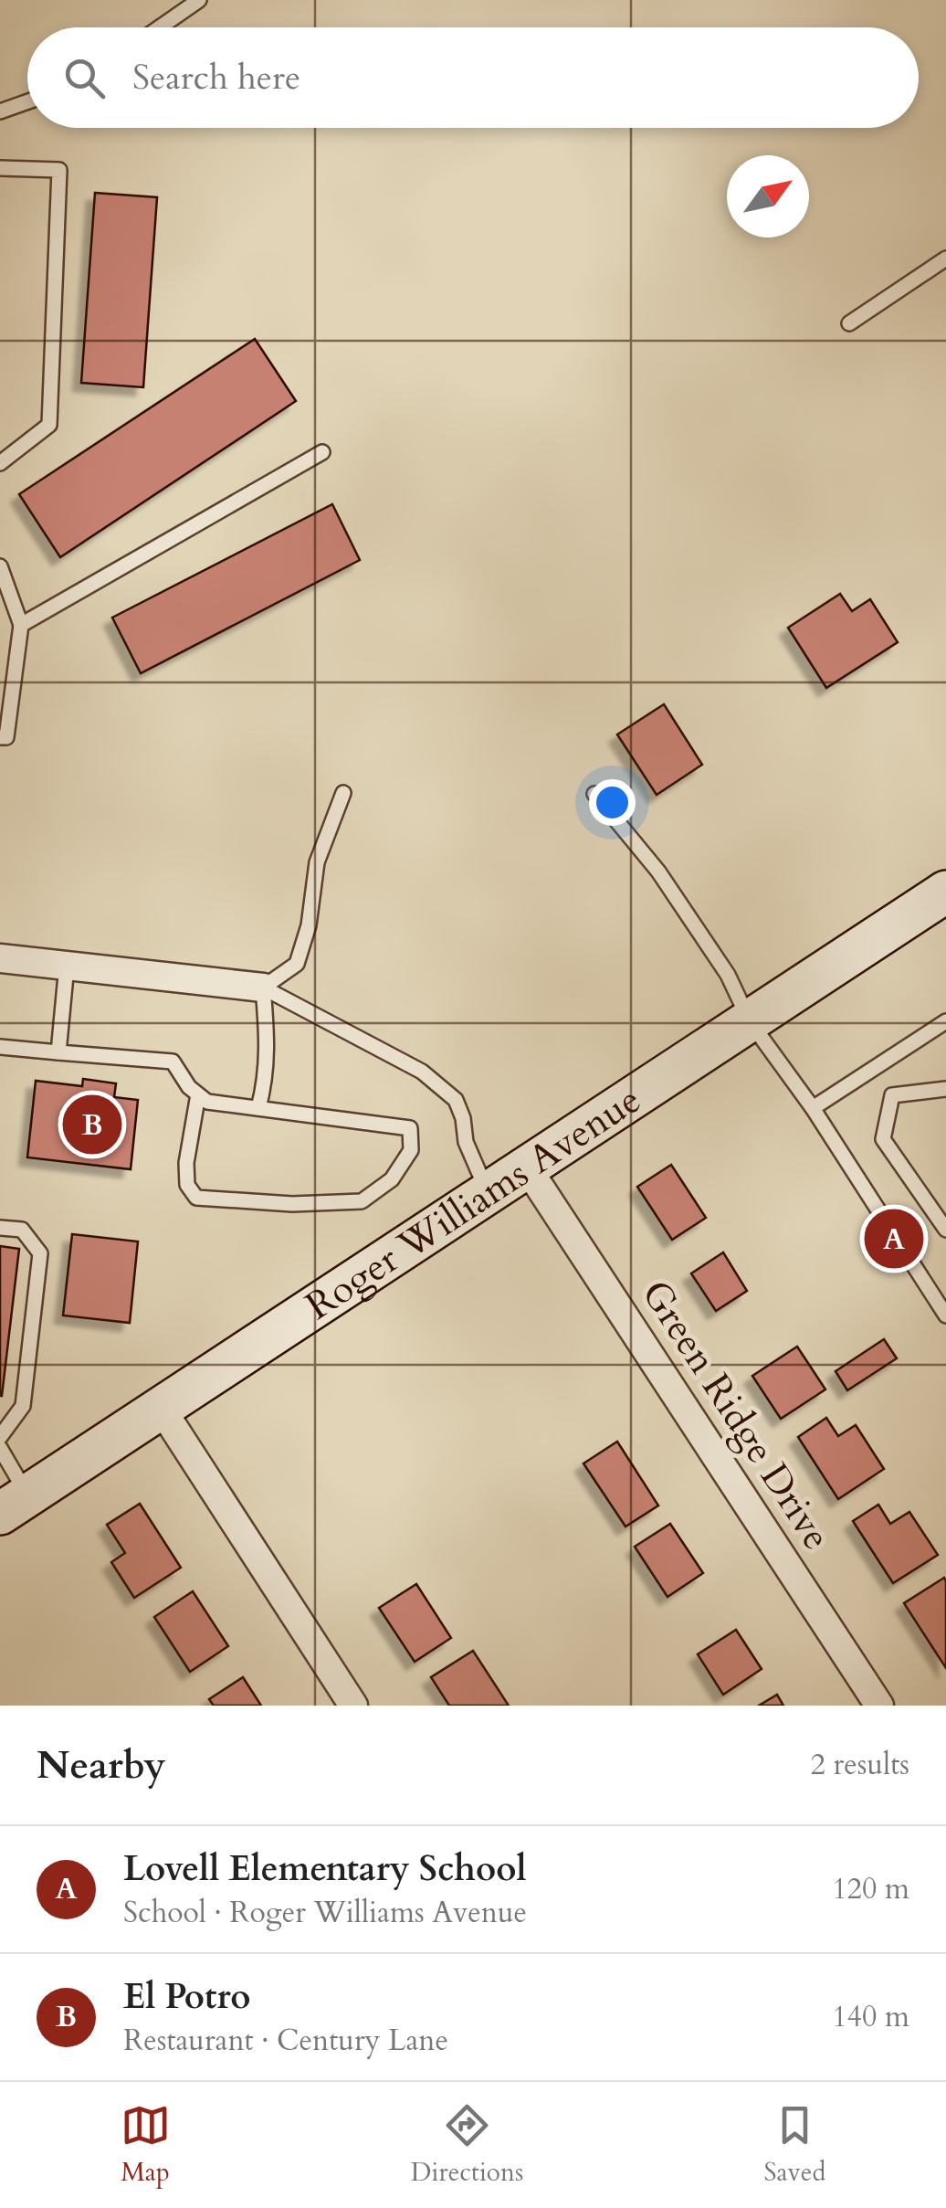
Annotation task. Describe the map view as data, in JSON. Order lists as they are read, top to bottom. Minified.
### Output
{"streets":{"street":["Roger Williams Avenue","Green Ridge Drive"]},"crossings":[["Roger Williams Avenue","Green Ridge Drive"]],"north":"top right","page":{"search":"Search here","pins":["B","A"],"heading":["Nearby","2 results"],"list":[{"mark":"A","name":"Lovell Elementary School","note":"School · Roger Williams Avenue","value":"120 m"},{"mark":"B","name":"El Potro","note":"Restaurant · Century Lane","value":"140 m"}],"nav":["Map","Directions","Saved"]}}
